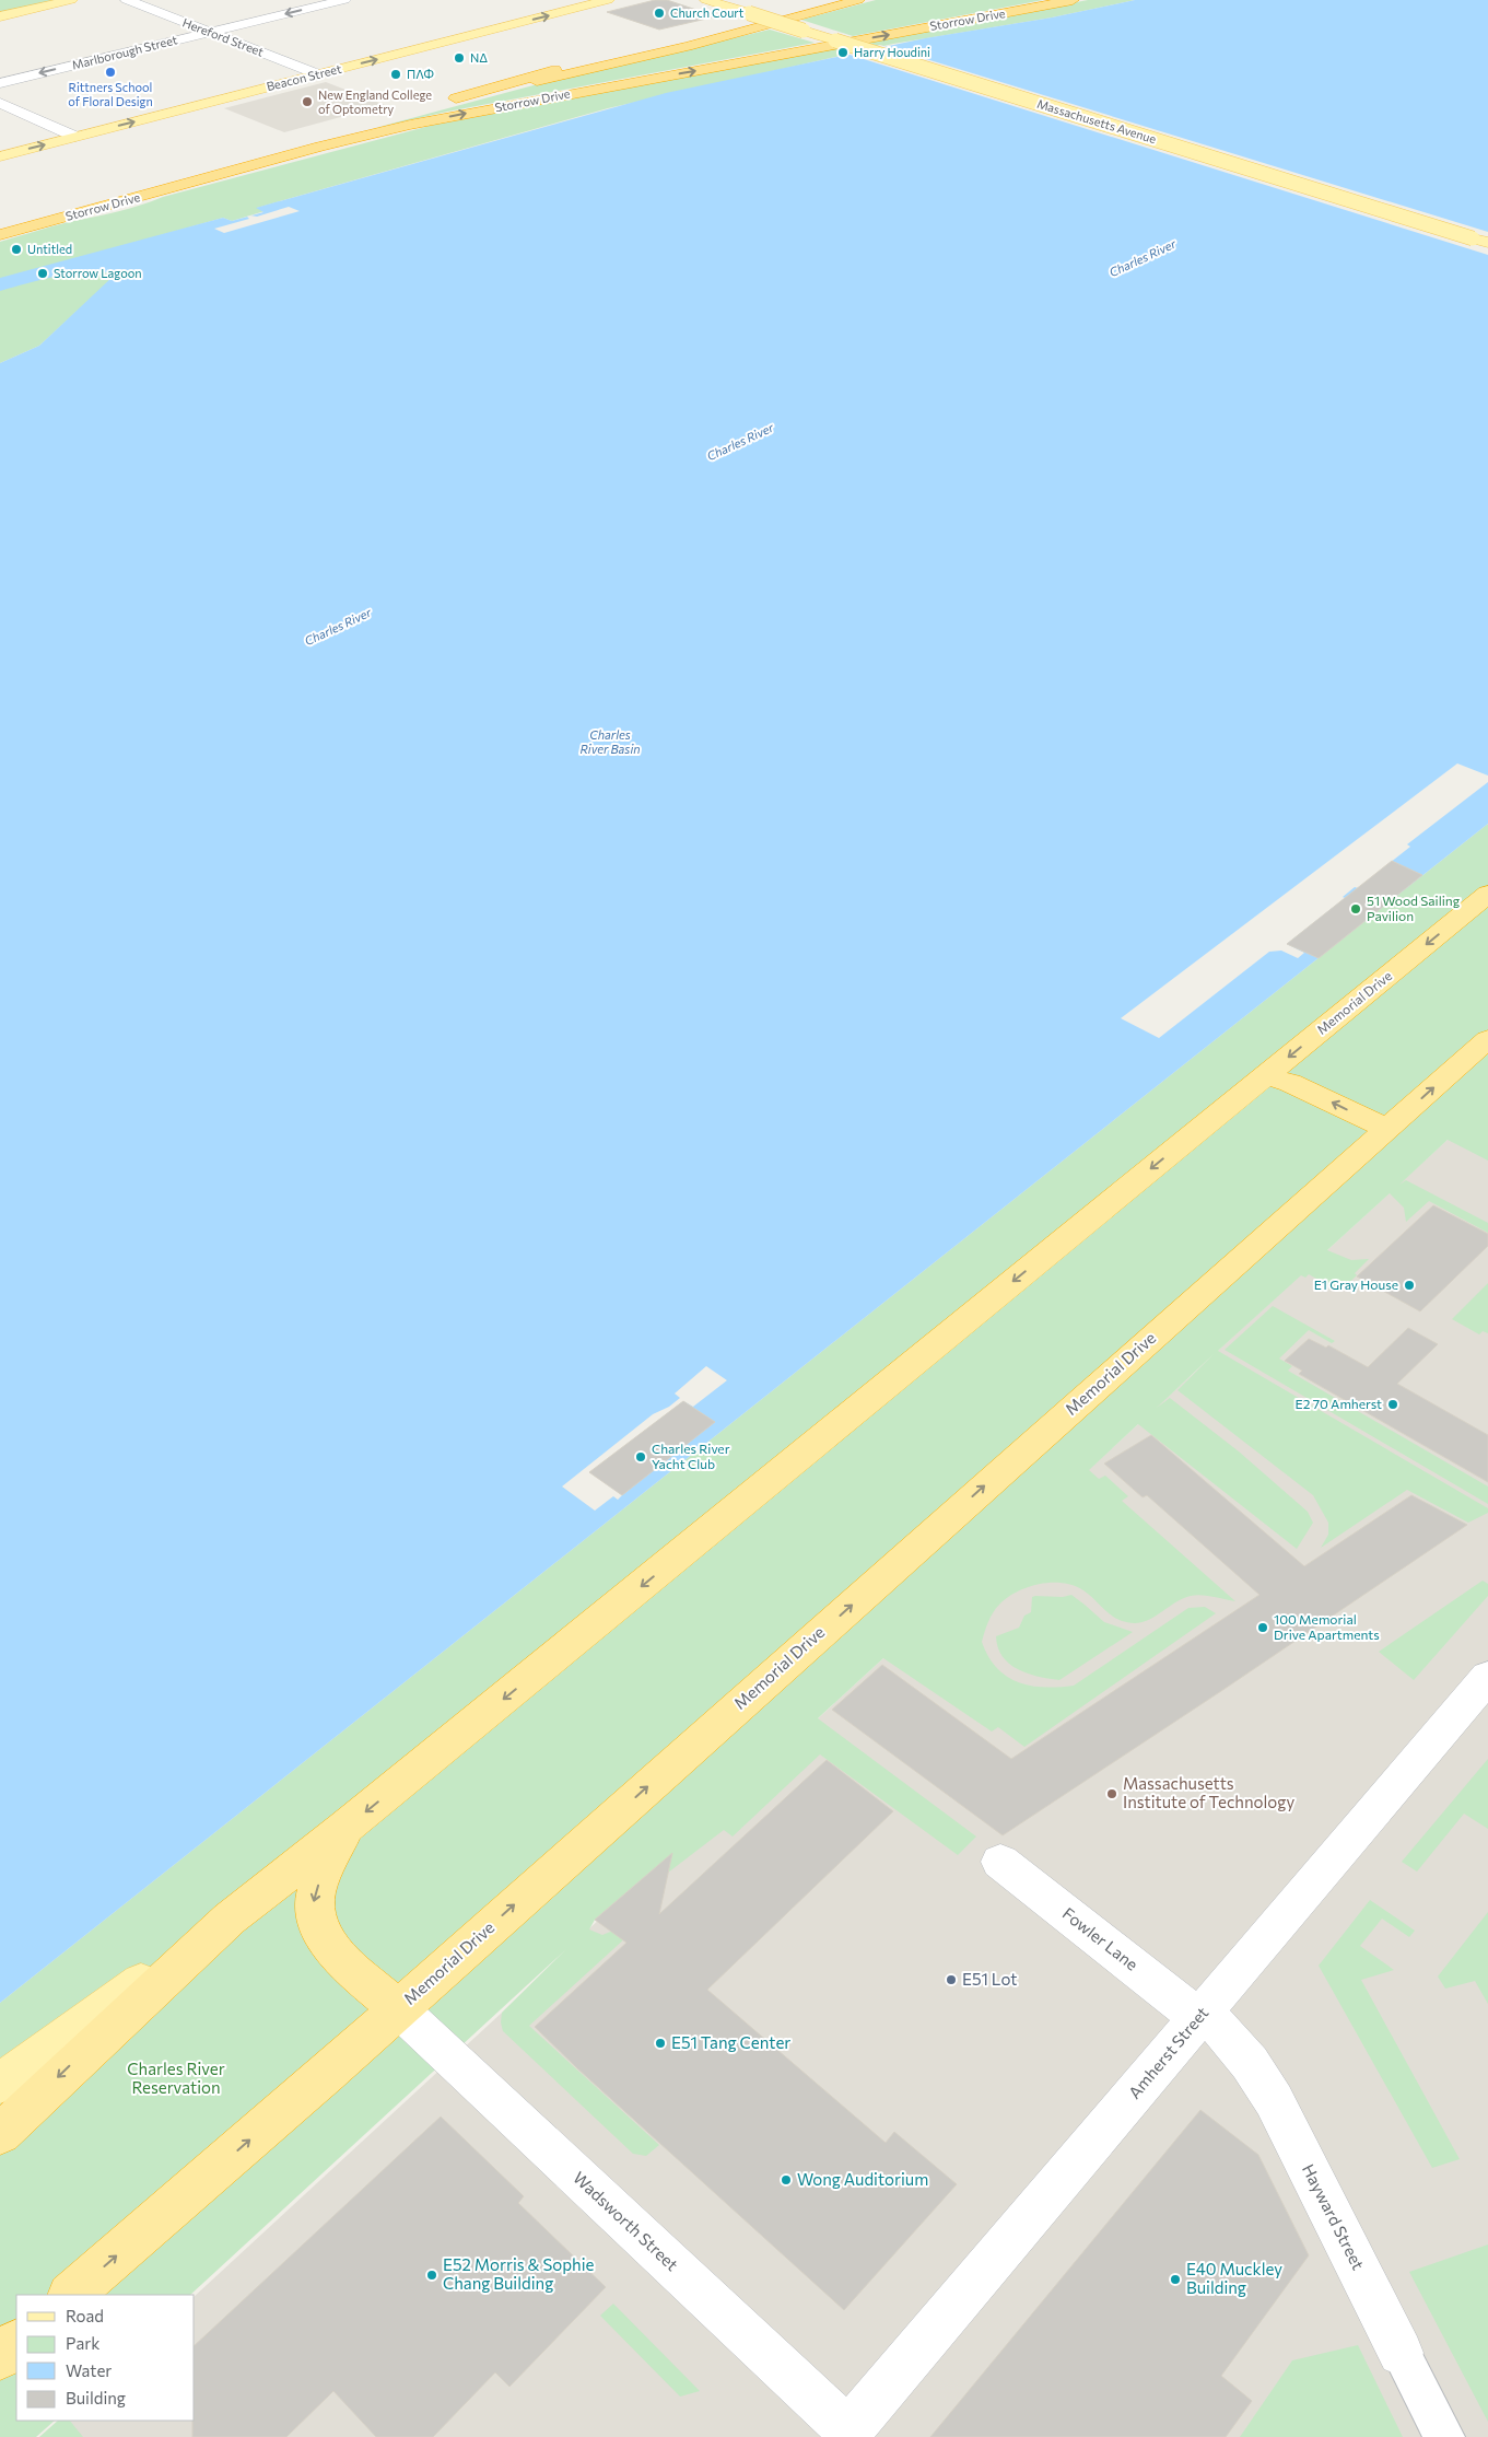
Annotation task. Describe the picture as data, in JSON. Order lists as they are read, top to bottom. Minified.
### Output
{"streets":{"highway":["Storrow Drive","Memorial Drive"],"main road":["Beacon Street","Massachusetts Avenue"],"street":["Hereford Street","Marlborough Street","Fowler Lane","Amherst Street","Hayward Street","Wadsworth Street"]},"crossings":[["Hereford Street","Marlborough Street"],["Hereford Street","Beacon Street"],["Memorial Drive","Wadsworth Street"],["Fowler Lane","Amherst Street"],["Fowler Lane","Hayward Street"],["Amherst Street","Hayward Street"],["Amherst Street","Wadsworth Street"]],"one_way":["Marlborough Street","Beacon Street"],"water":["Charles River","Charles River Basin"],"parks":["Charles River Reservation"],"places":["Church Court","Harry Houdini","ΝΔ","Rittners School of Floral Design","ΠΛΦ","New England College of Optometry","Untitled","Storrow Lagoon","51 Wood Sailing Pavilion","E1 Gray House","E2 70 Amherst","Charles River Yacht Club","100 Memorial Drive Apartments","Massachusetts Institute of Technology","E51 Lot","E51 Tang Center","Wong Auditorium","E52 Morris & Sophie Chang Building","E40 Muckley Building"],"legend":["Road","Park","Water","Building"]}
